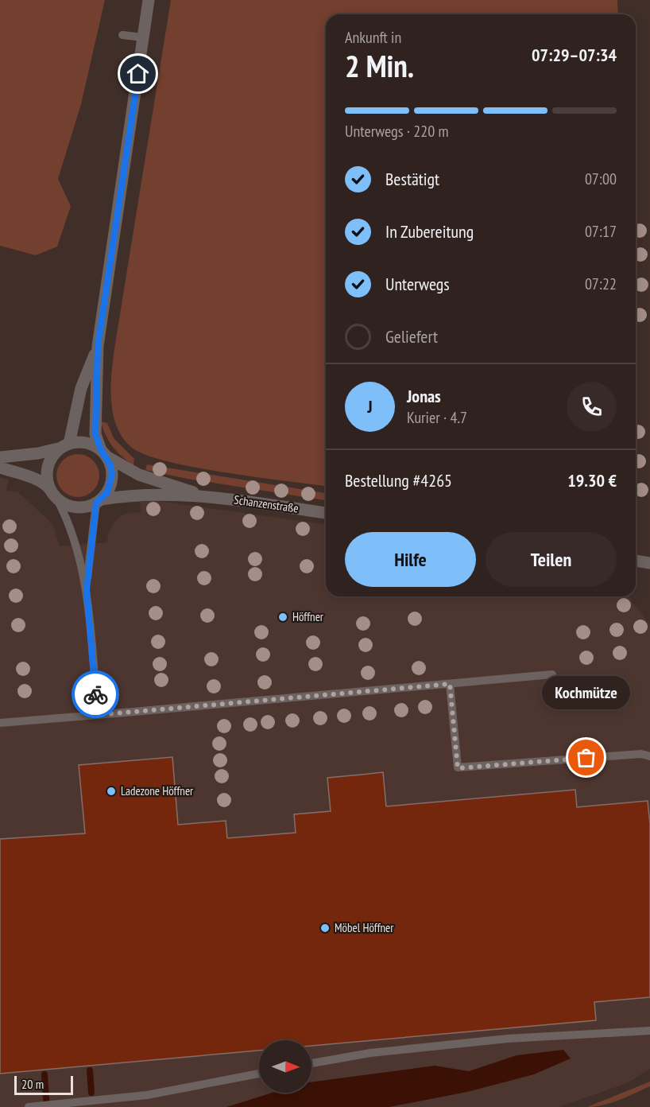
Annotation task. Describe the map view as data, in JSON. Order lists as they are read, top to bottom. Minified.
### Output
{"streets":{"street":["Schanzenstraße"]},"places":["Höffner","Kochmütze","Ladezone Höffner","Möbel Höffner"],"scale_bar":"20 m","north":"right","page":{"heading":["2 Min.","Ankunft in","07:29–07:34"],"panel":["Jonas","Kurier · 4.7","Bestellung #4265","19.30 €"],"bar":"Unterwegs · 220 m","list":[["Bestätigt","07:00"],["In Zubereitung","07:17"],["Unterwegs","07:22"],"Geliefert"],"round":"J","buttons":["Hilfe","Teilen"],"bubble":"Kochmütze","scale":"20 m"}}
